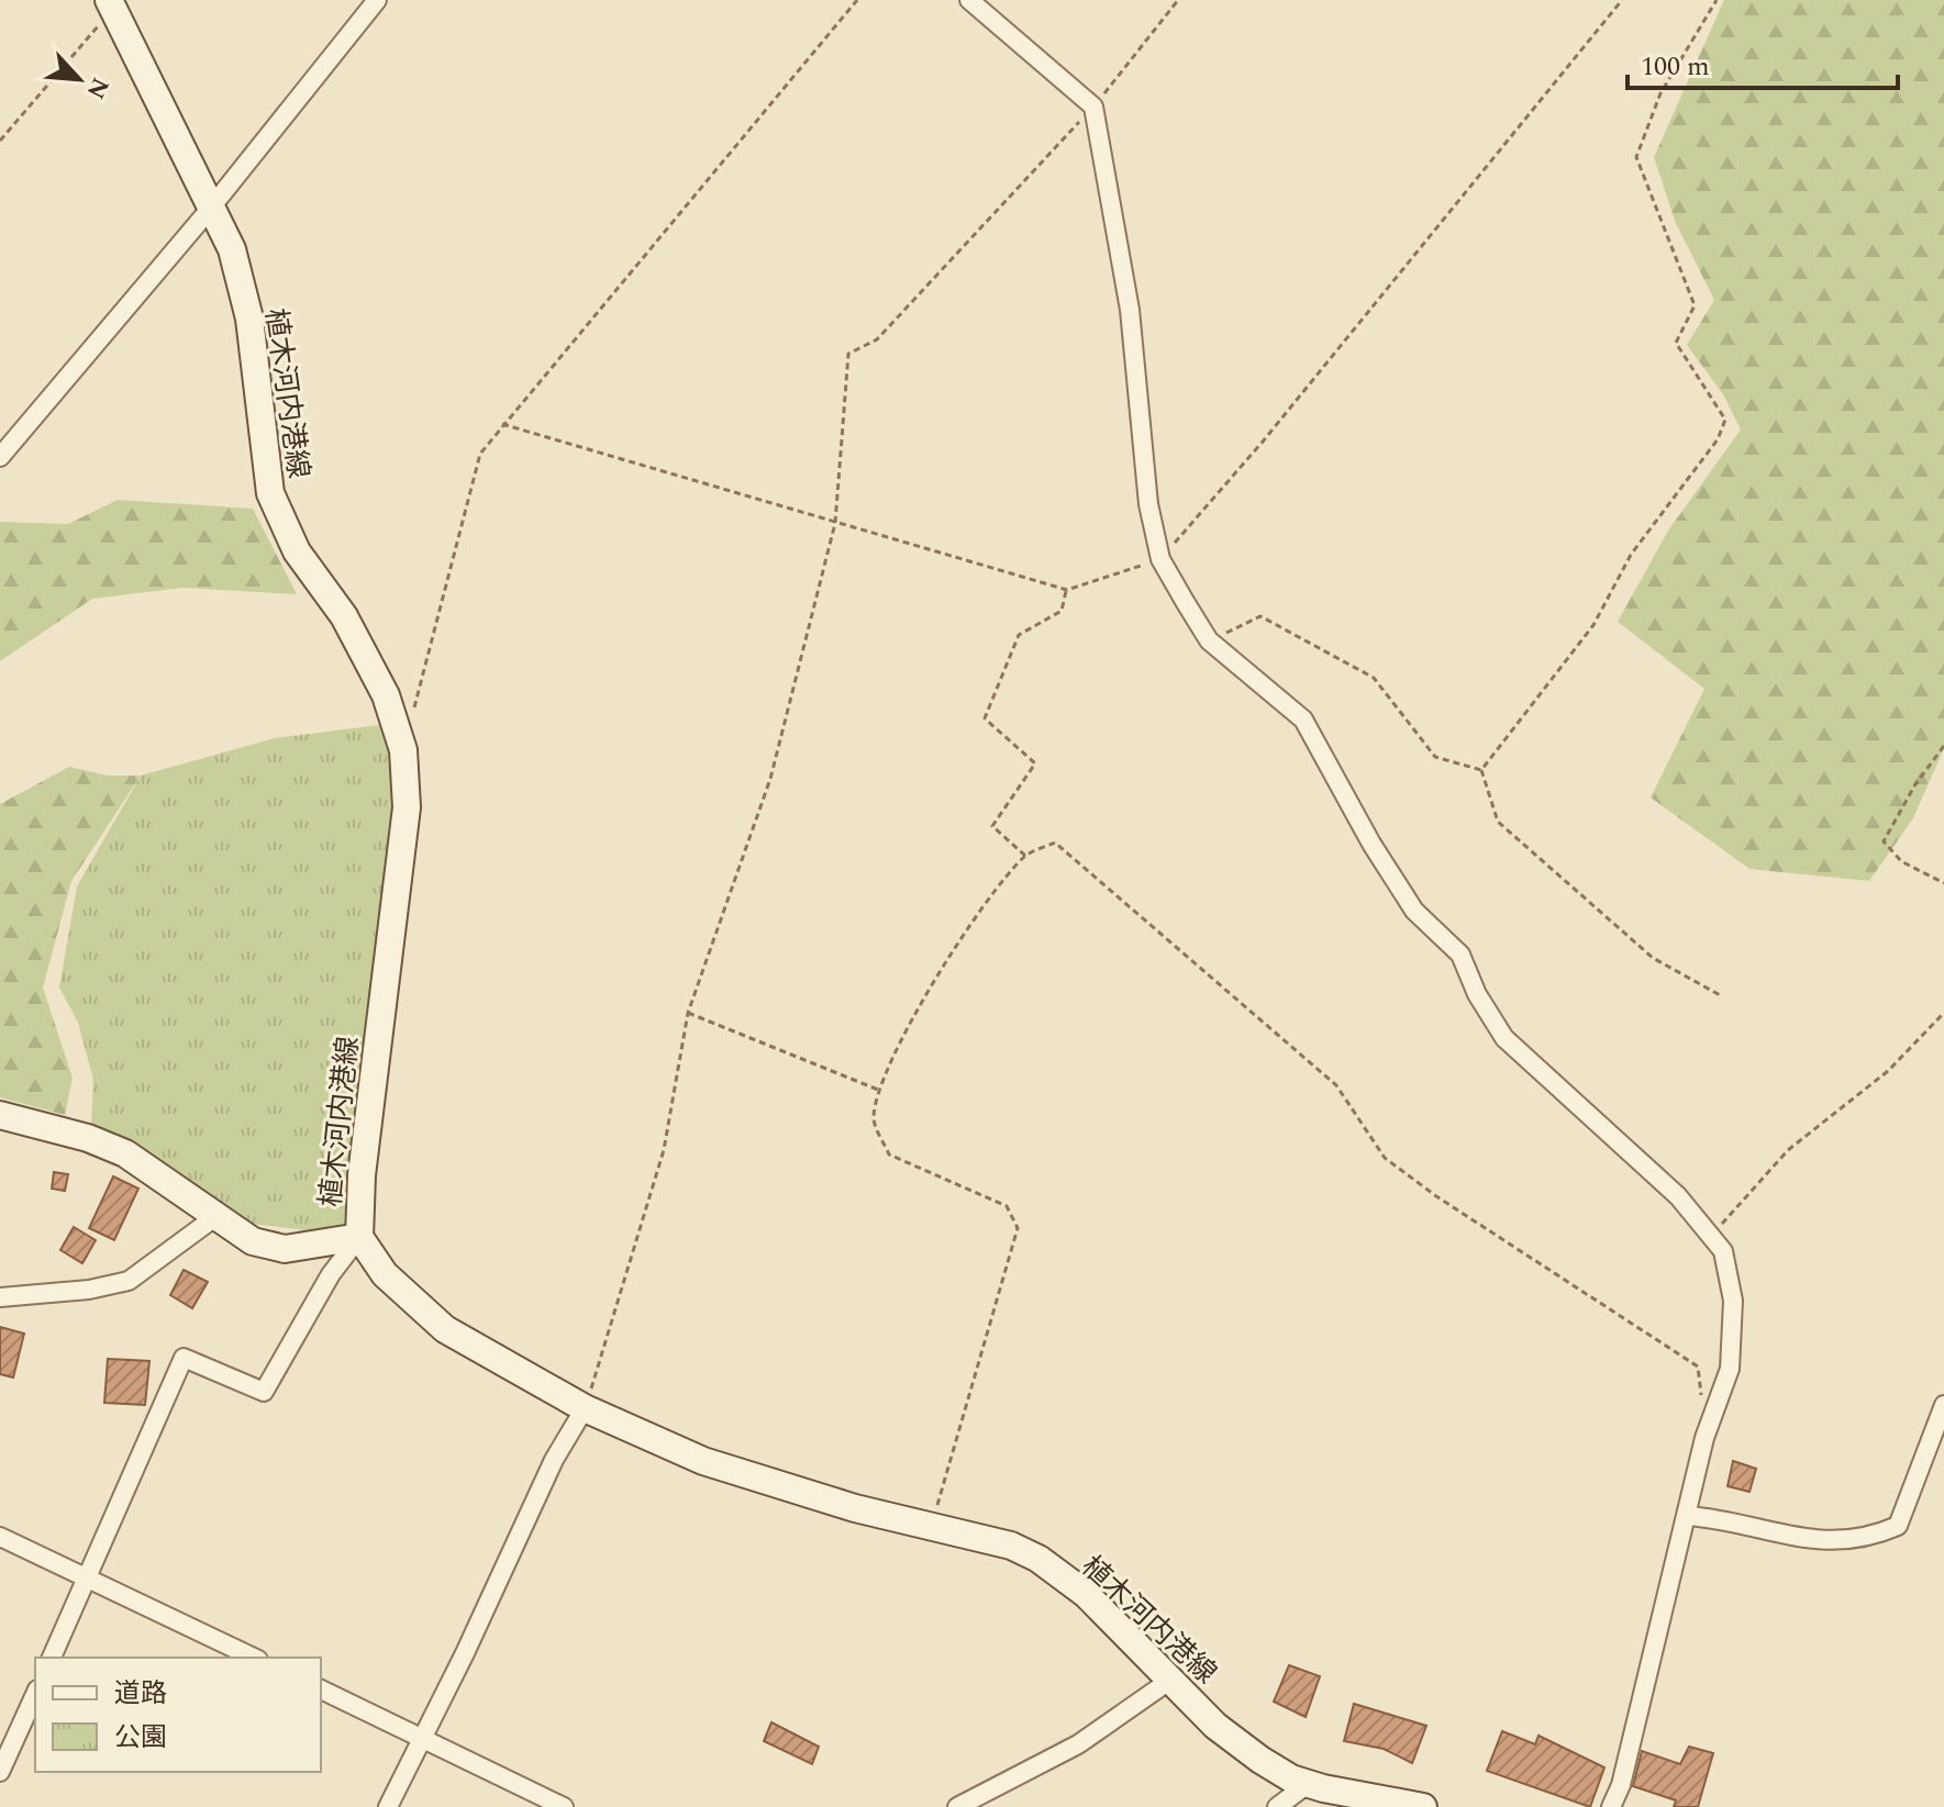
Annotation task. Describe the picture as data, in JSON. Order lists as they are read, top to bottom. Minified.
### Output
{"streets":{"main road":["植木河内港線"]},"legend":["道路","公園"],"scale_bar":"100 m","north":"bottom right"}
